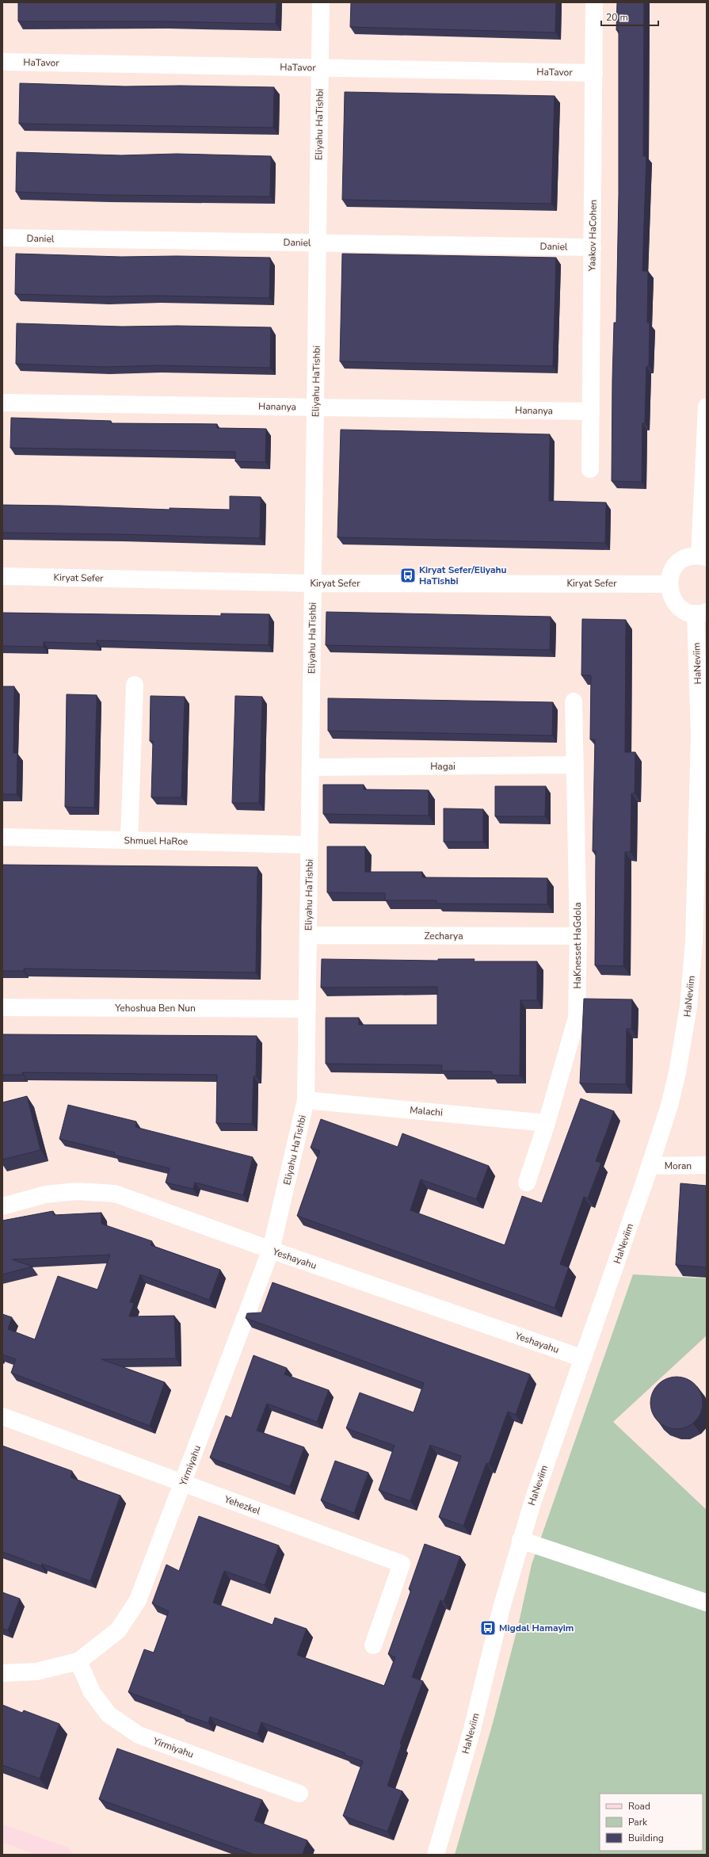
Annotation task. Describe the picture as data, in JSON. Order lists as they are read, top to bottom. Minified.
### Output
{"streets":{"street":["HaTavor","Eliyahu HaTishbi","Yaakov HaCohen","Daniel","Hananya","Kiryat Sefer","HaNeviim","Hagai","Shmuel HaRoe","Zecharya","HaKnesset HaGdola","Yehoshua Ben Nun","Malachi","Moran","Yeshayahu","Yirmiyahu","Yehezkel"]},"crossings":[["HaTavor","Eliyahu HaTishbi"],["HaTavor","Yaakov HaCohen"],["Eliyahu HaTishbi","Daniel"],["Eliyahu HaTishbi","Hananya"],["Eliyahu HaTishbi","Kiryat Sefer"],["Eliyahu HaTishbi","Hagai"],["Eliyahu HaTishbi","Shmuel HaRoe"],["Eliyahu HaTishbi","Zecharya"],["Eliyahu HaTishbi","Yehoshua Ben Nun"],["Eliyahu HaTishbi","Malachi"],["Eliyahu HaTishbi","Yeshayahu"],["Eliyahu HaTishbi","Yirmiyahu"],["Yaakov HaCohen","Daniel"],["Yaakov HaCohen","Hananya"],["HaNeviim","Moran"],["HaNeviim","Yeshayahu"],["Hagai","HaKnesset HaGdola"],["Zecharya","HaKnesset HaGdola"],["HaKnesset HaGdola","Malachi"],["Yeshayahu","Yirmiyahu"],["Yirmiyahu","Yehezkel"]],"places":{"bus stop":["Kiryat Sefer/Eliyahu HaTishbi","Migdal Hamayim"]},"legend":["Road","Park","Building"],"scale_bar":"20 m"}
